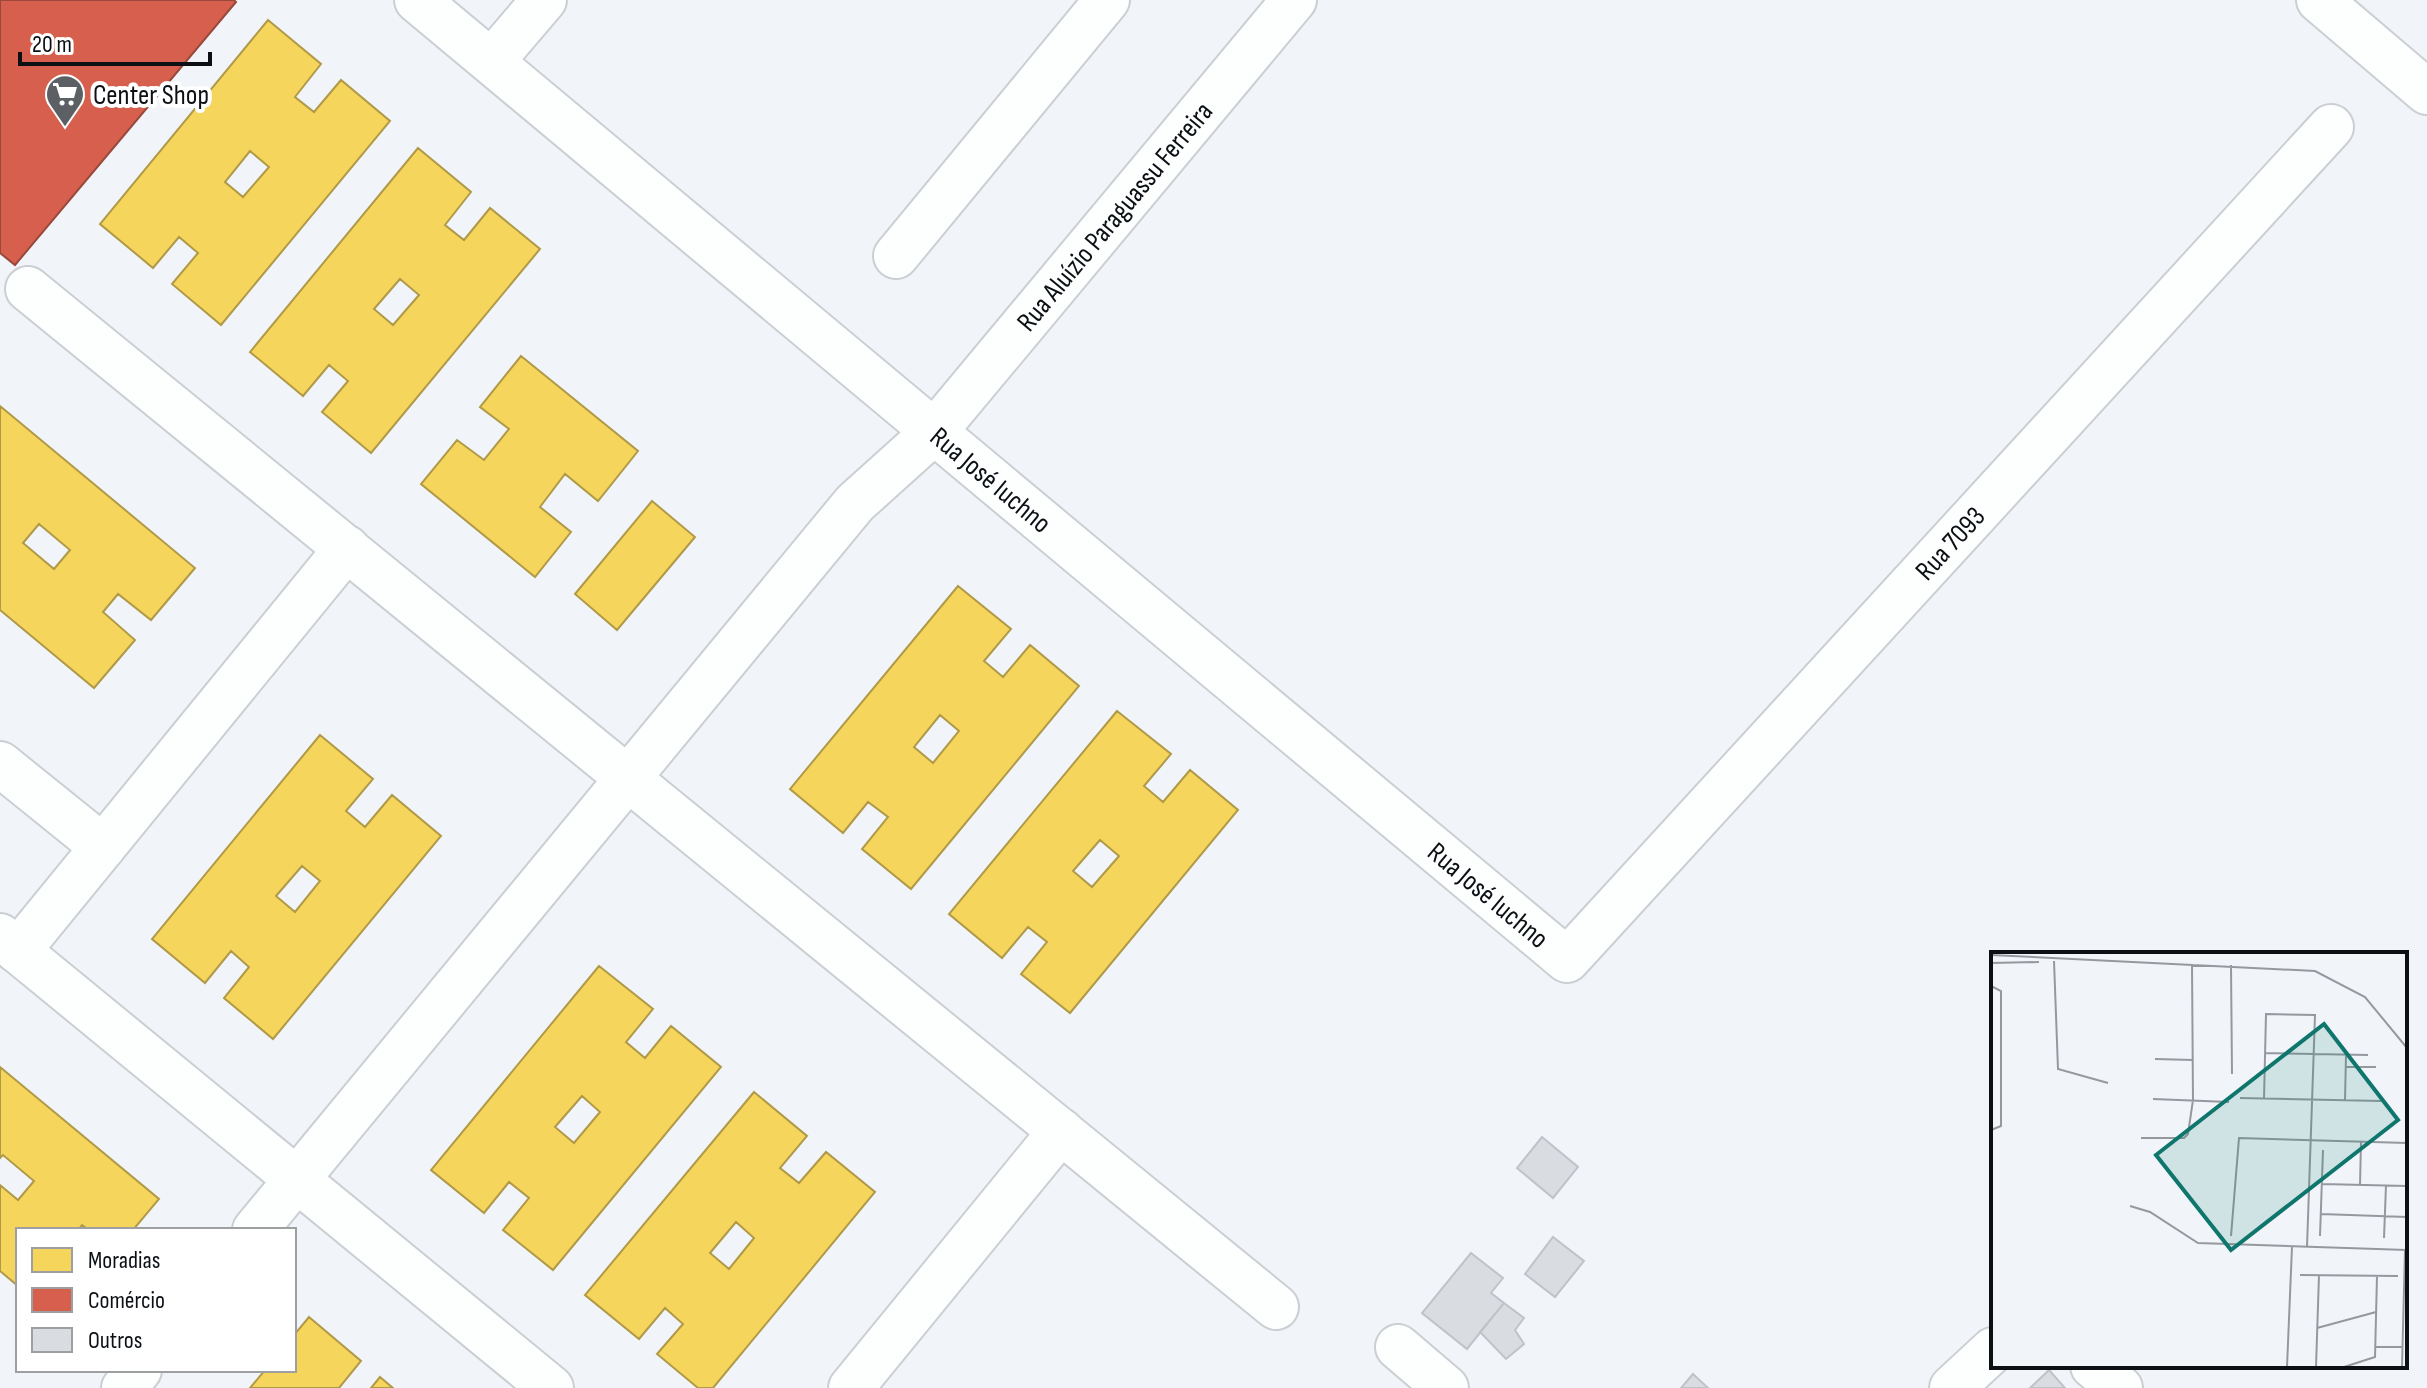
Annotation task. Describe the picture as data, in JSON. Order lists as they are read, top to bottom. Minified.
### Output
{"streets":{"street":["Rua Aluízio Paraguassu Ferreira","Rua José Iuchno","Rua 7093"]},"crossings":[["Rua Aluízio Paraguassu Ferreira","Rua José Iuchno"],["Rua José Iuchno","Rua 7093"]],"places":{"supermarket":["Center Shop"]},"legend":["Moradias","Comércio","Outros"],"scale_bar":"20 m"}
